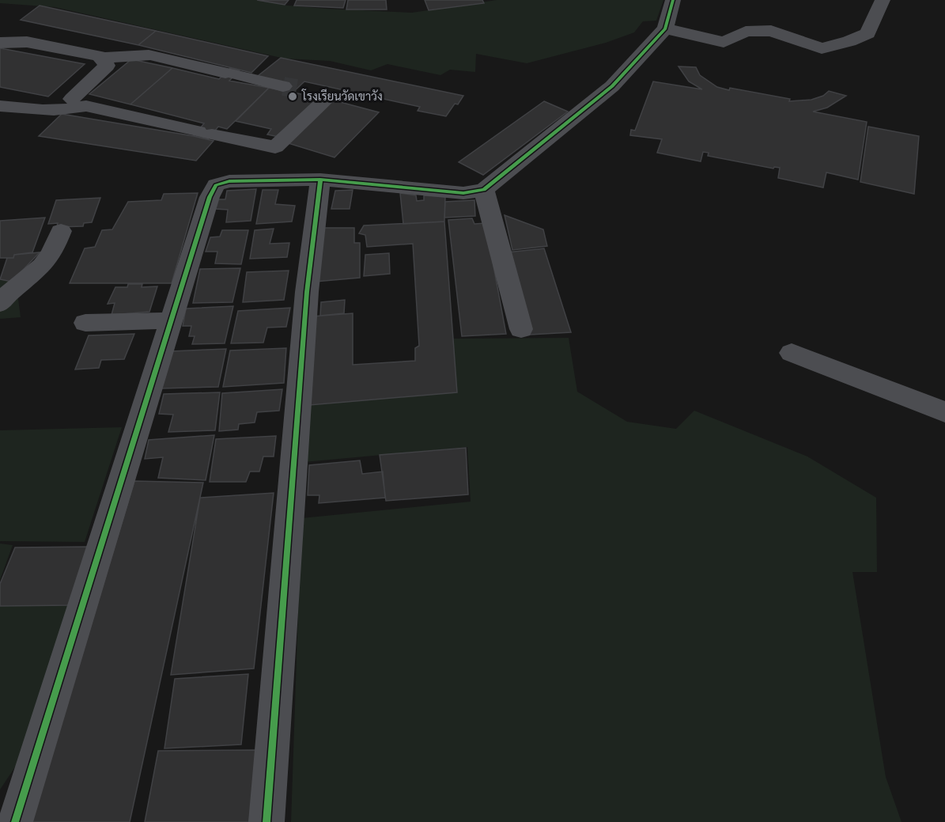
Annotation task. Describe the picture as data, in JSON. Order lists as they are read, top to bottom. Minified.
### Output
{"places":["โรงเรียนวัดเขาวัง"]}
